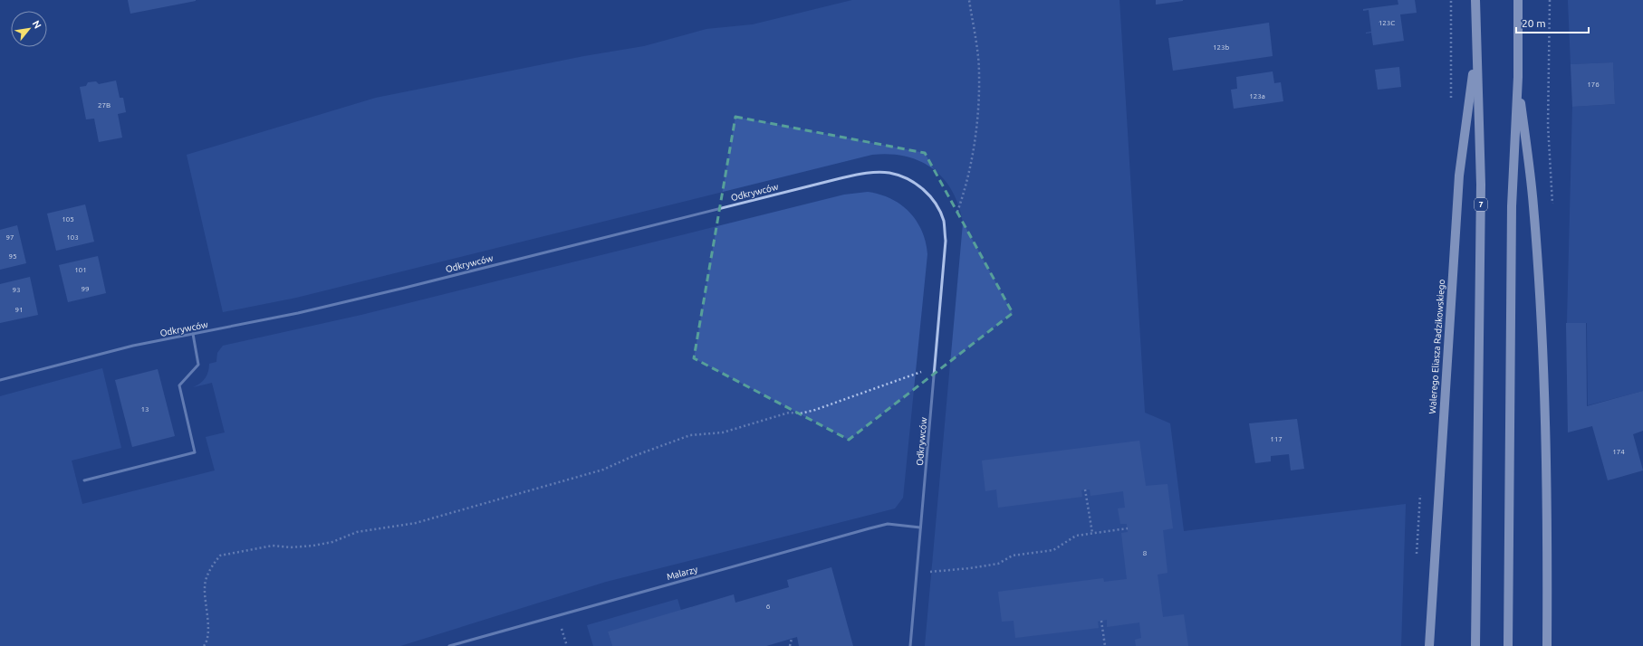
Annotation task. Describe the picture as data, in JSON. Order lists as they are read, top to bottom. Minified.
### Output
{"streets":{"main road":["7","Walerego Eliasza Radzikowskiego"],"lane":["Odkrywców","Malarzy"]},"crossings":[["Odkrywców","Malarzy"]],"house_numbers":["123C","123b","176","123a","27B","105","97","103","95","101","99","93","91","13","117","174","8","6"],"scale_bar":"20 m","north":"top right"}
